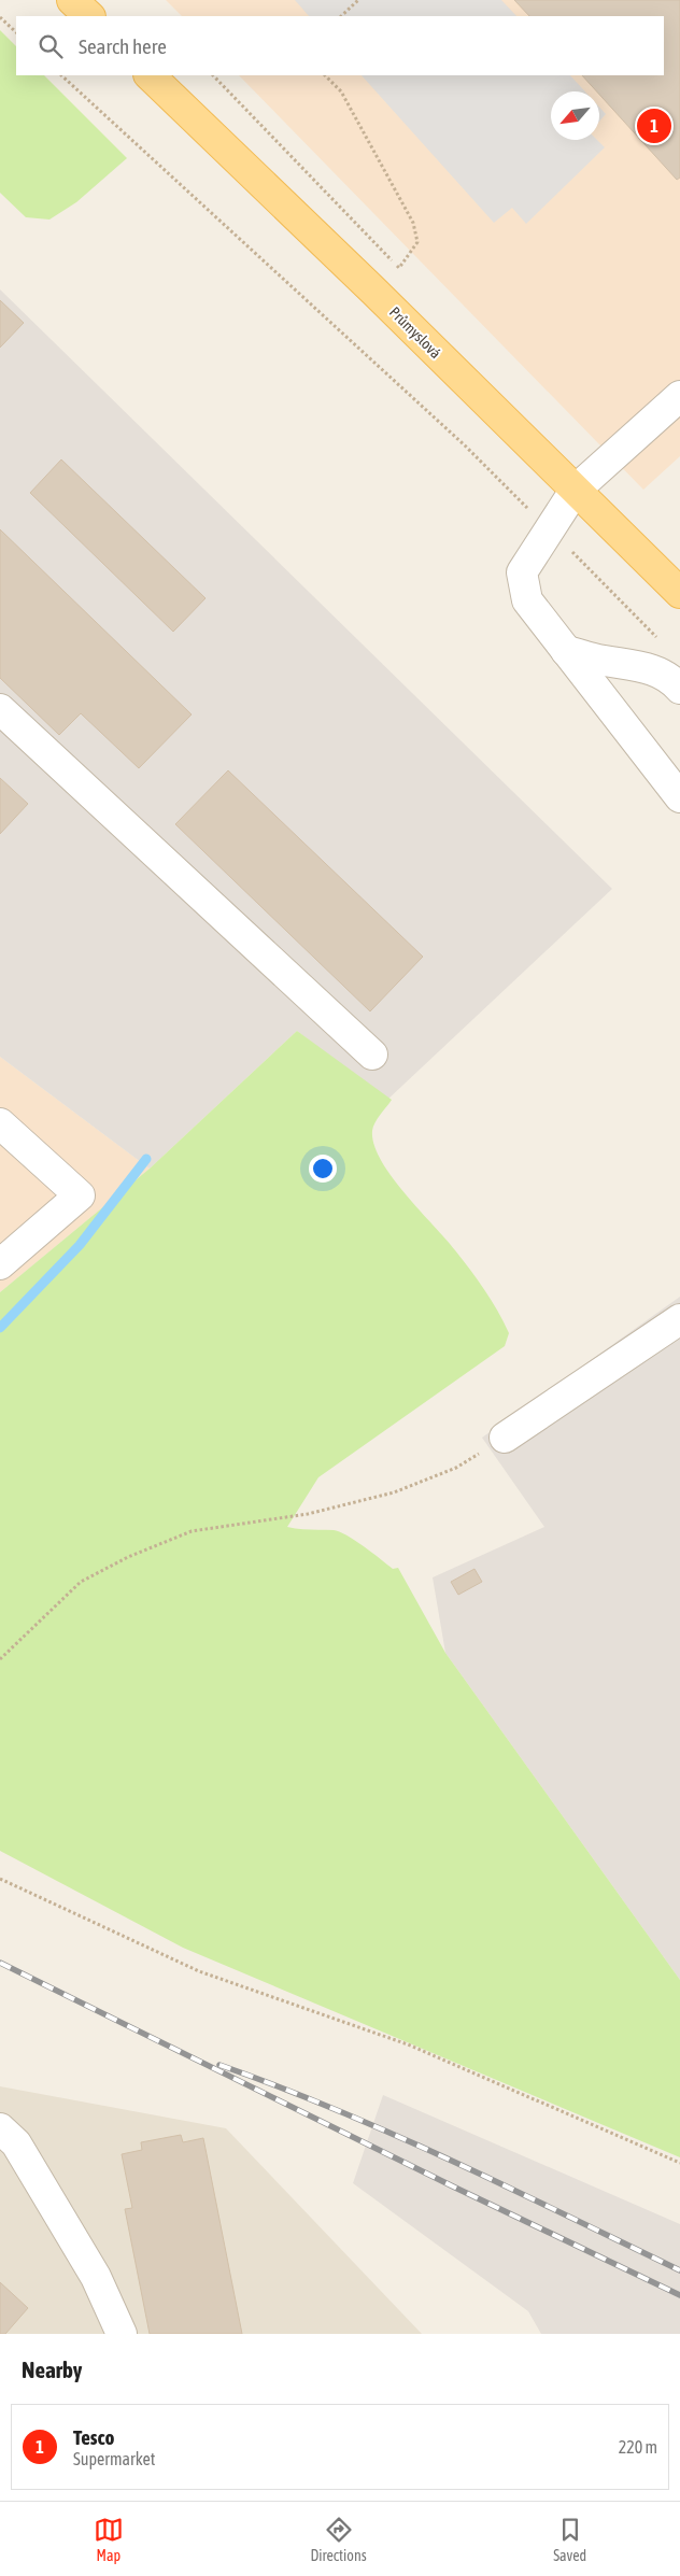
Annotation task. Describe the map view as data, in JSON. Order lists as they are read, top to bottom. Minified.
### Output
{"streets":{"main road":["Průmyslová"]},"north":"bottom left","page":{"search":"Search here","pins":"1","heading":"Nearby","list":[{"mark":"1","name":"Tesco","note":"Supermarket","value":"220 m"}],"nav":["Map","Directions","Saved"]}}
